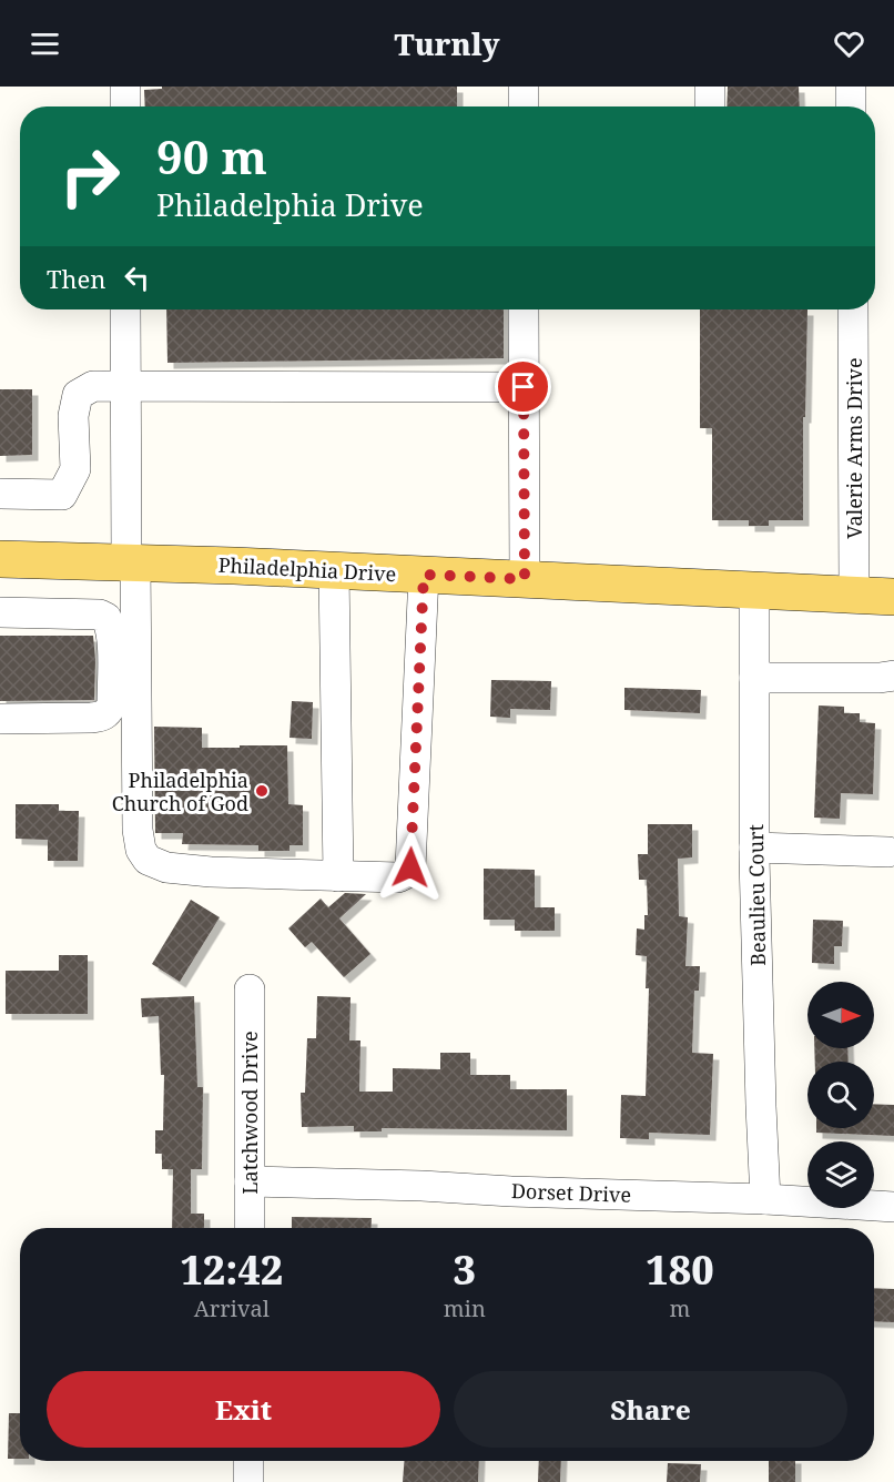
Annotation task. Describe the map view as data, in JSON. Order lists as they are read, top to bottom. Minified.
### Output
{"streets":{"main road":["Philadelphia Drive"],"street":["Valerie Arms Drive","Beaulieu Court","Latchwood Drive","Dorset Drive"]},"crossings":[["Valerie Arms Drive","Philadelphia Drive"],["Philadelphia Drive","Beaulieu Court"],["Beaulieu Court","Dorset Drive"],["Latchwood Drive","Dorset Drive"]],"places":["Philadelphia Church of God"],"north":"right","page":{"header":"Turnly","turn":["90 m","Philadelphia Drive"],"then":"Then","eta":["12:42","Arrival","3","min","180","m"],"buttons":["Exit","Share"]}}
